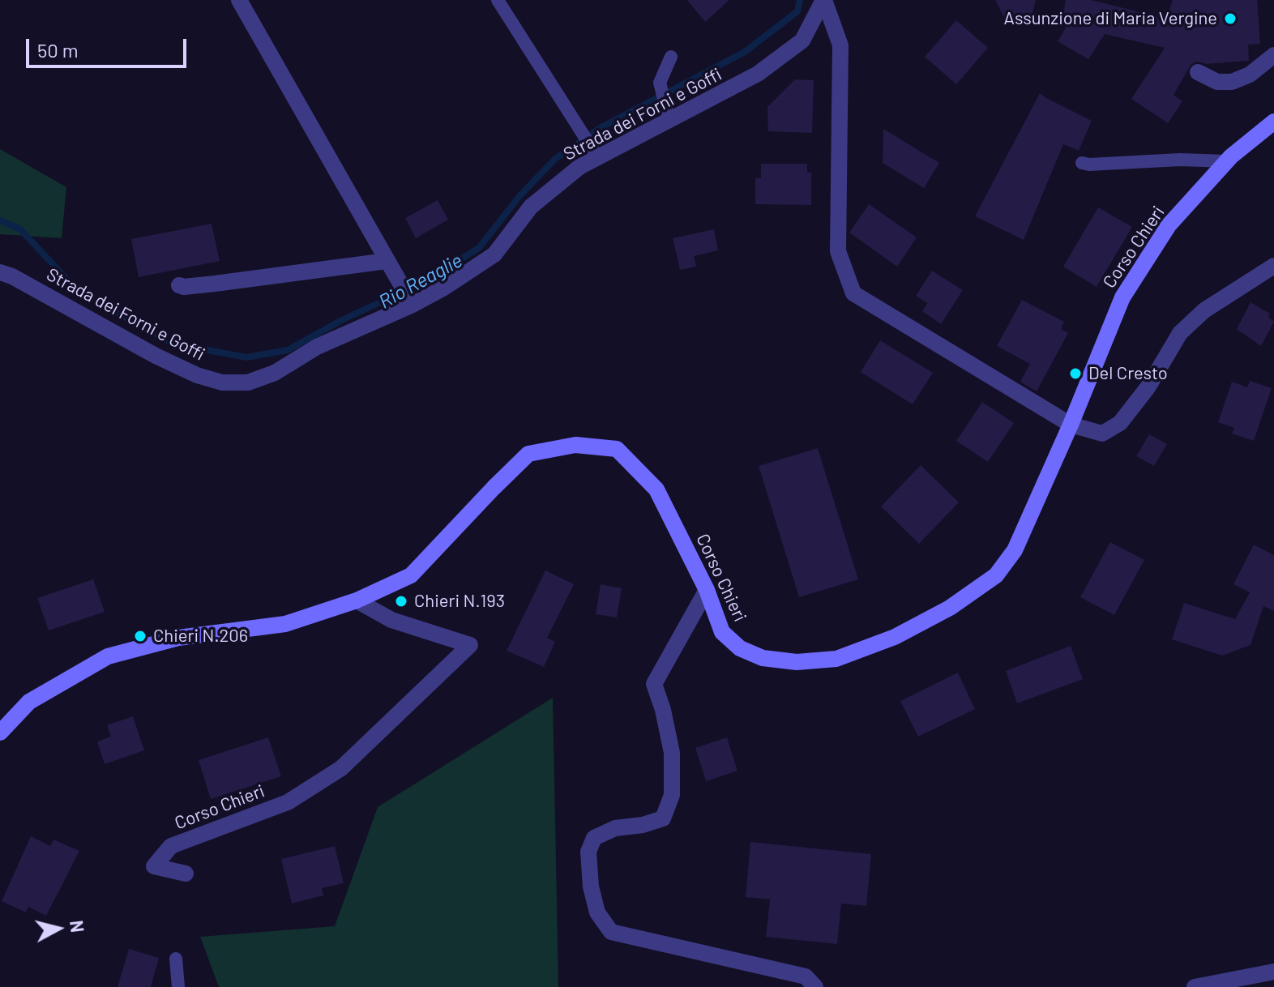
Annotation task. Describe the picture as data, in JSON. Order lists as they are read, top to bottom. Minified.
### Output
{"streets":{"main road":["Corso Chieri"],"street":["Strada dei Forni e Goffi"]},"water":["Rio Reaglie"],"places":["Assunzione di Maria Vergine","Del Cresto","Chieri N.193","Chieri N.206"],"scale_bar":"50 m","north":"right"}
